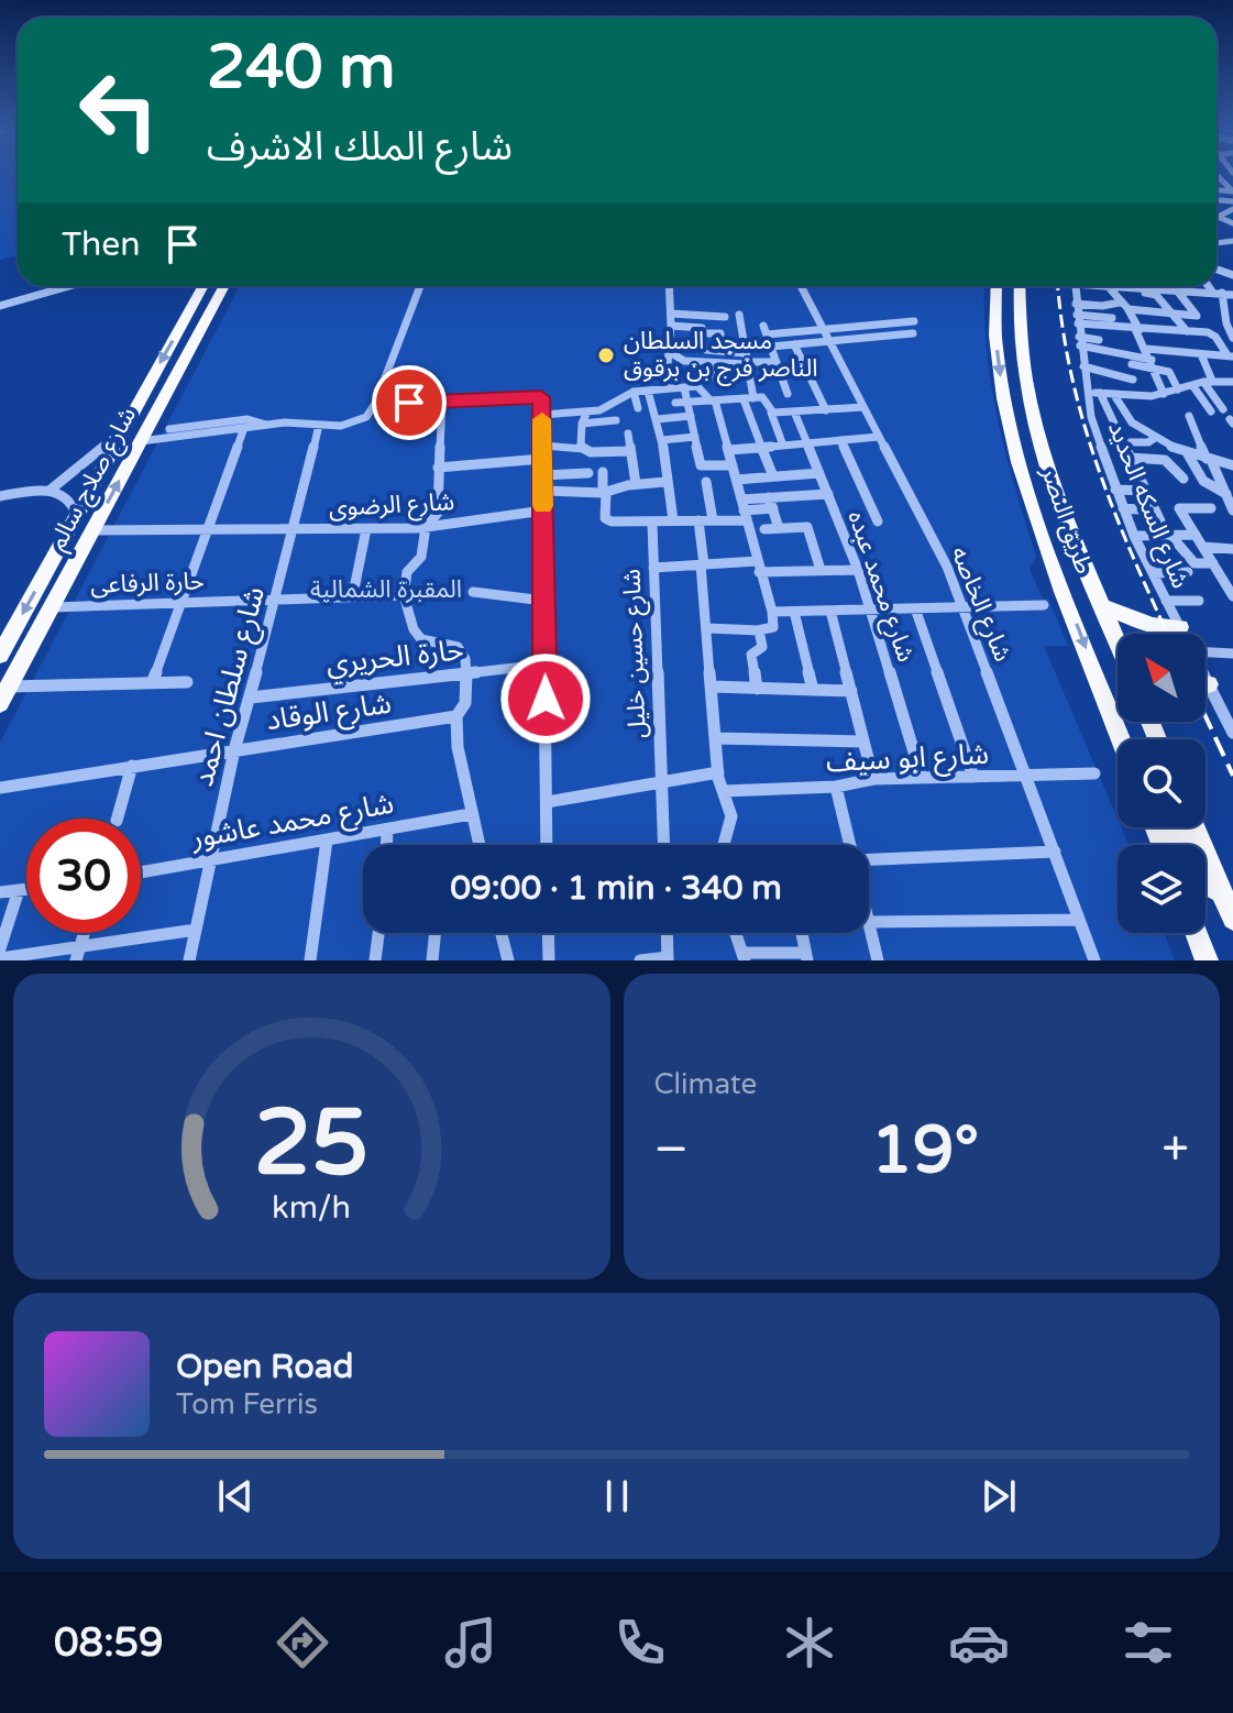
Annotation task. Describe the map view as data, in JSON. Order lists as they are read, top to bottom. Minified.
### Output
{"streets":{"highway":["شارع صلاح سالم","طريق النصر"],"street":["شارع الرضوى","شارع السكه الحديد","حارة الرفاعى","شارع محمد عبده","شارع الخاصه","شارع حسين خليل","حارة الحريري","شارع سلطان احمد","شارع الوقاد","شارع ابو سيف","شارع محمد عاشور"]},"crossings":[["شارع صلاح سالم","شارع الرضوى"],["شارع صلاح سالم","حارة الرفاعى"],["شارع الرضوى","شارع سلطان احمد"],["حارة الرفاعى","شارع سلطان احمد"],["شارع محمد عبده","شارع ابو سيف"],["شارع الخاصه","شارع ابو سيف"],["حارة الحريري","شارع سلطان احمد"],["شارع سلطان احمد","شارع الوقاد"],["شارع سلطان احمد","شارع محمد عاشور"]],"parks":["المقبرة الشمالية"],"places":["مسجد السلطان الناصر فرج بن برقوق"],"north":"top left","page":{"turn":["240 m","شارع الملك الاشرف"],"then":"Then","limit":"30","trip":"09:00 · 1 min · 340 m","tile":"Climate","heat":["−","19°","+"],"song":["Open Road","Tom Ferris"],"tabs":"08:59","gauge":["25","km/h"]}}
